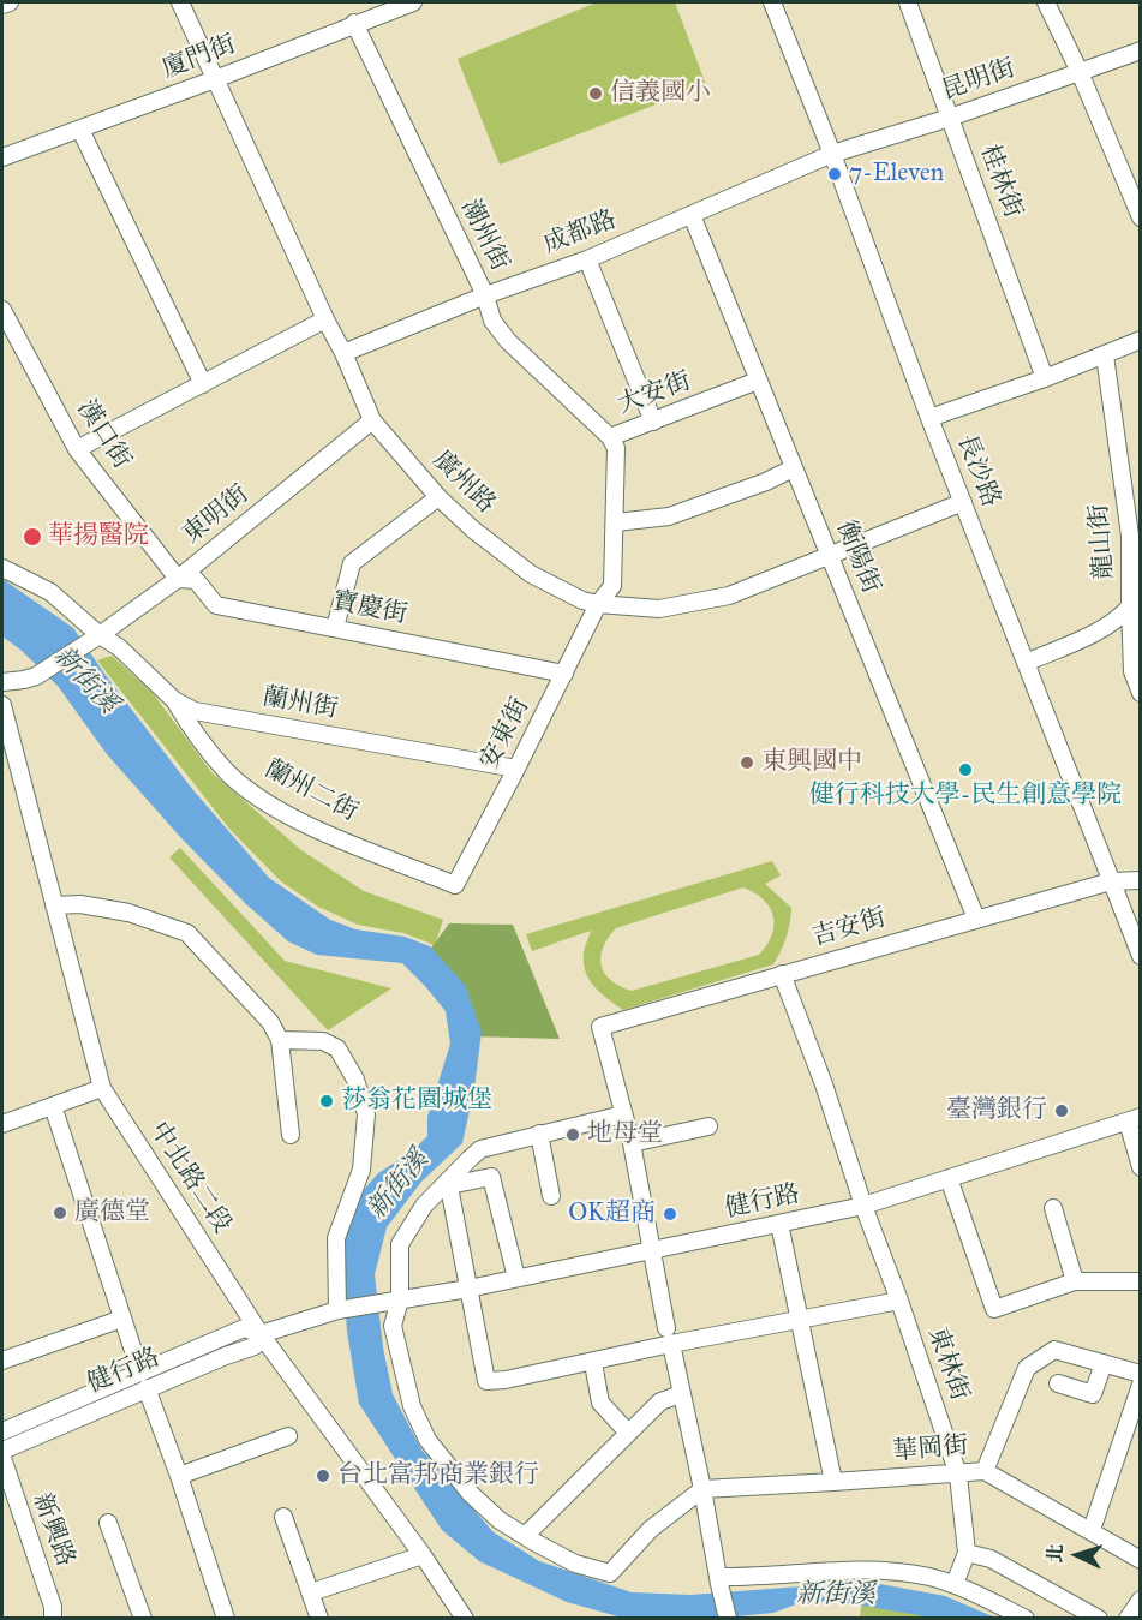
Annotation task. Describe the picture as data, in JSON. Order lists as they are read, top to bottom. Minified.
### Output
{"streets":{"street":["廈門街","昆明街","桂林街","成都路","潮州街","大安街","漢口街","長沙路","廣州路","東明街","龍山街","衡陽街","寶慶街","蘭州街","安東街","蘭州二街","吉安街","中北路二段","健行路","東林街","華岡街","新興路"]},"crossings":[["廈門街","潮州街"],["廈門街","廣州路"],["昆明街","桂林街"],["昆明街","成都路"],["昆明街","長沙路"],["成都路","潮州街"],["成都路","長沙路"],["成都路","廣州路"],["成都路","衡陽街"],["潮州街","大安街"],["大安街","廣州路"],["大安街","衡陽街"],["大安街","安東街"],["漢口街","東明街"],["漢口街","寶慶街"],["長沙路","廣州路"],["長沙路","龍山街"],["長沙路","吉安街"],["廣州路","東明街"],["廣州路","衡陽街"],["廣州路","安東街"],["東明街","寶慶街"],["東明街","蘭州街"],["衡陽街","吉安街"],["寶慶街","安東街"],["蘭州街","安東街"],["蘭州街","蘭州二街"],["安東街","蘭州二街"],["吉安街","東林街"],["中北路二段","健行路"],["健行路","東林街"],["東林街","華岡街"]],"water":["新街溪"],"places":["信義國小","7-Eleven","華揚醫院","東興國中","健行科技大學-民生創意學院","莎翁花園城堡","臺灣銀行","地母堂","廣德堂","OK超商","台北富邦商業銀行"],"north":"left"}
